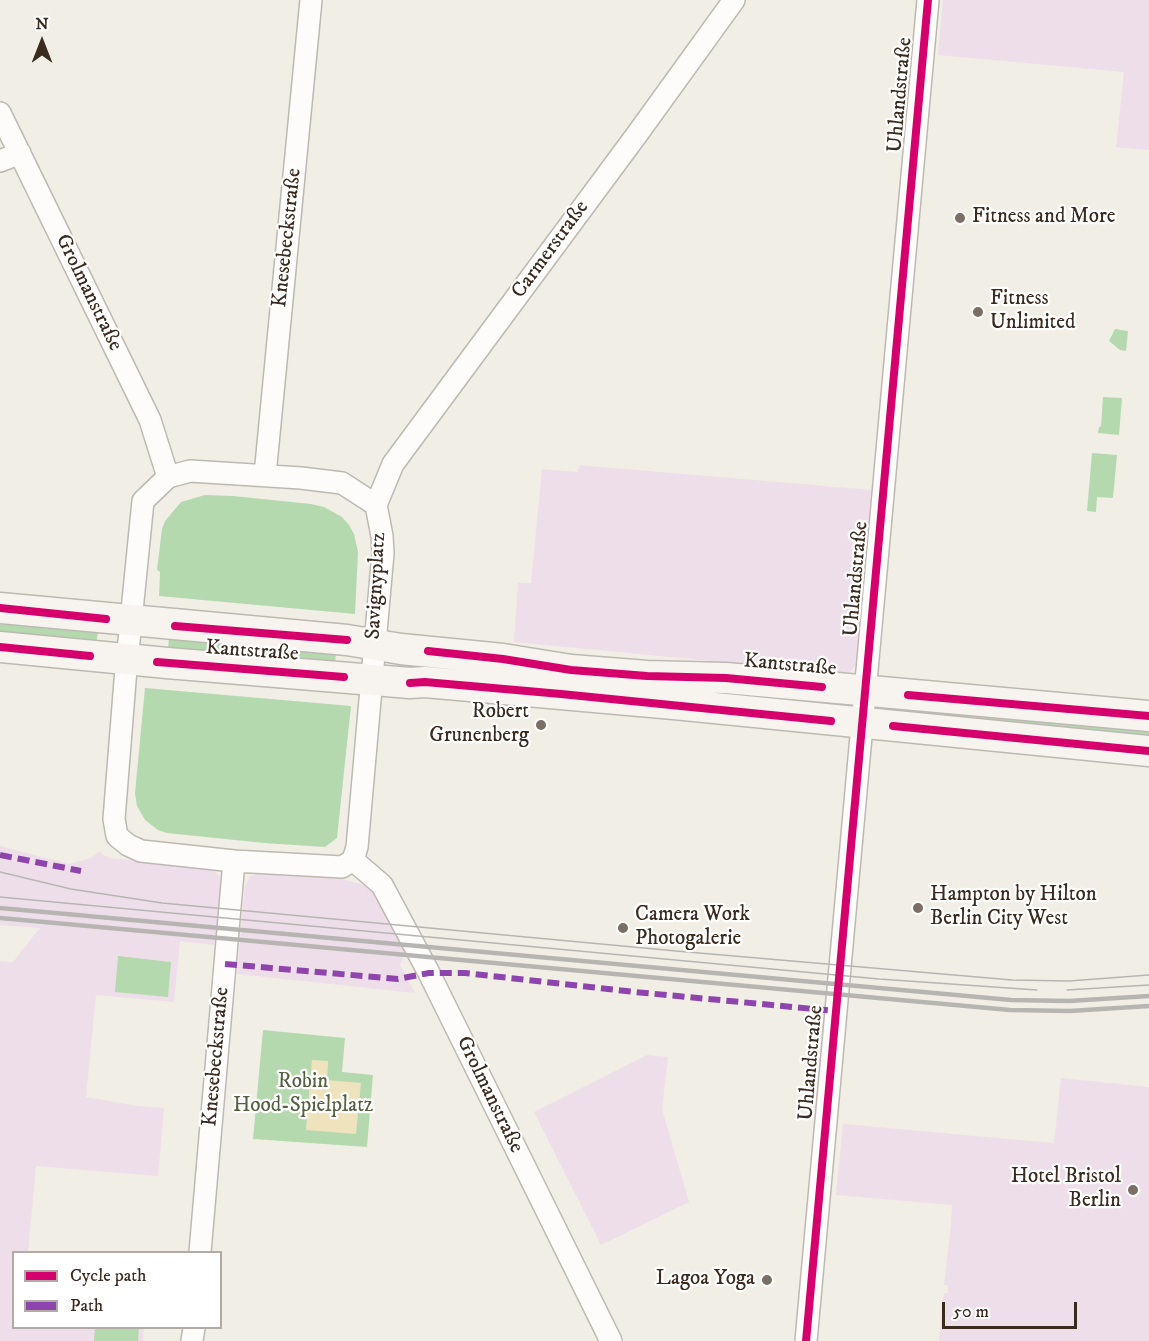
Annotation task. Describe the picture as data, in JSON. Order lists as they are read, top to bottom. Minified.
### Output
{"streets":{"main road":["Kantstraße"],"street":["Uhlandstraße","Knesebeckstraße","Carmerstraße","Grolmanstraße","Savignyplatz"]},"crossings":[["Uhlandstraße","Kantstraße"],["Knesebeckstraße","Savignyplatz"],["Carmerstraße","Savignyplatz"],["Grolmanstraße","Savignyplatz"],["Savignyplatz","Kantstraße"]],"parks":["Robin Hood-Spielplatz"],"places":["Fitness and More","Fitness Unlimited","Robert Grunenberg","Hampton by Hilton Berlin City West","Camera Work Photogalerie","Hotel Bristol Berlin","Lagoa Yoga"],"legend":["Cycle path","Path"],"scale_bar":"50 m","north":"top"}
